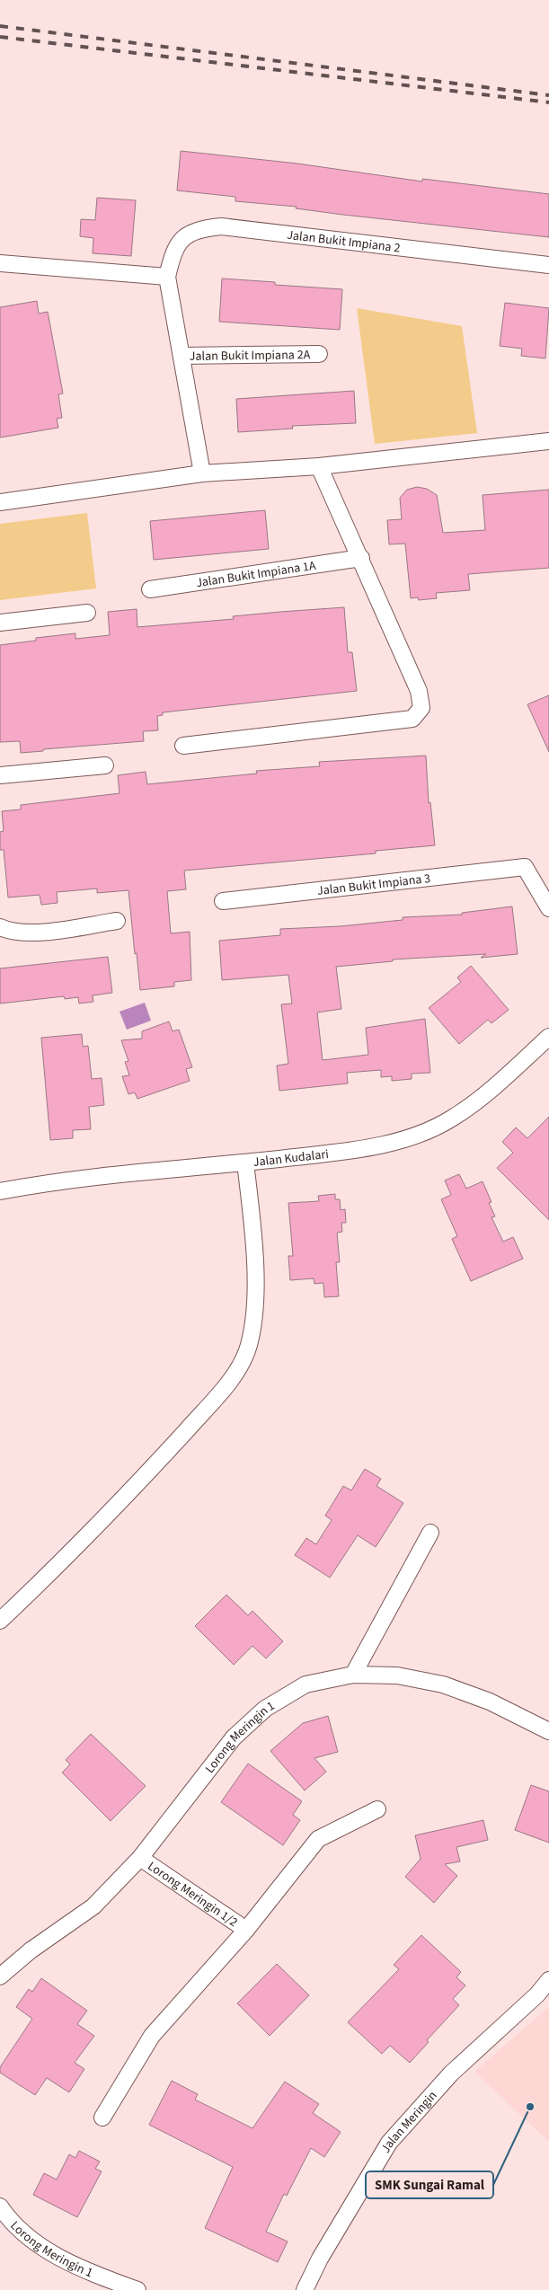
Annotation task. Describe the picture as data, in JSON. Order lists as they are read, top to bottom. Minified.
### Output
{"streets":{"street":["Jalan Bukit Impiana 2","Jalan Bukit Impiana 2A","Jalan Bukit Impiana 1A","Jalan Bukit Impiana 3","Jalan Kudalari","Lorong Meringin 1","Lorong Meringin 1/2","Jalan Meringin"]},"crossings":[["Lorong Meringin 1","Lorong Meringin 1/2"]],"places":["SMK Sungai Ramal"]}
